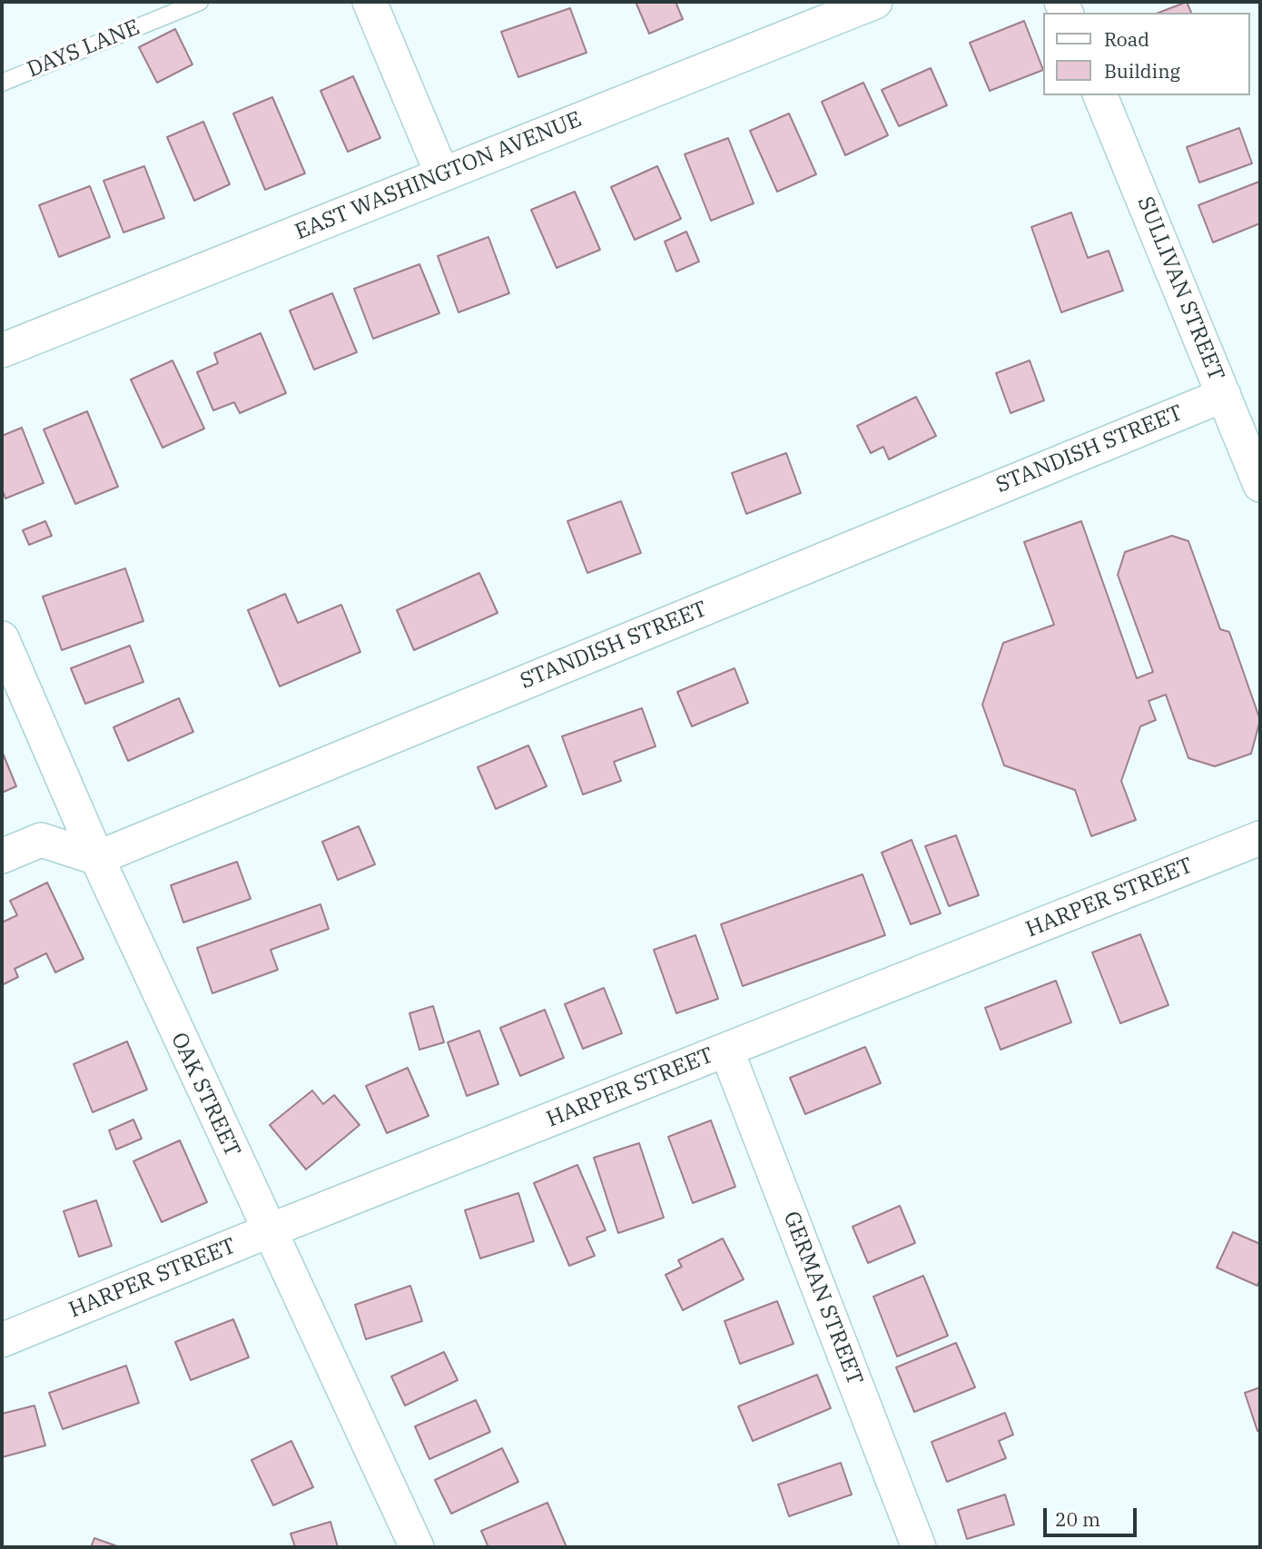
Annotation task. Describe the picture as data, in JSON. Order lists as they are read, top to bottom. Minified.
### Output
{"streets":{"street":["EAST WASHINGTON AVENUE","SULLIVAN STREET","STANDISH STREET","HARPER STREET","OAK STREET","GERMAN STREET"],"lane":["DAYS LANE"]},"crossings":[["SULLIVAN STREET","STANDISH STREET"],["STANDISH STREET","OAK STREET"],["HARPER STREET","OAK STREET"],["HARPER STREET","GERMAN STREET"]],"legend":["Road","Building"],"scale_bar":"20 m"}
